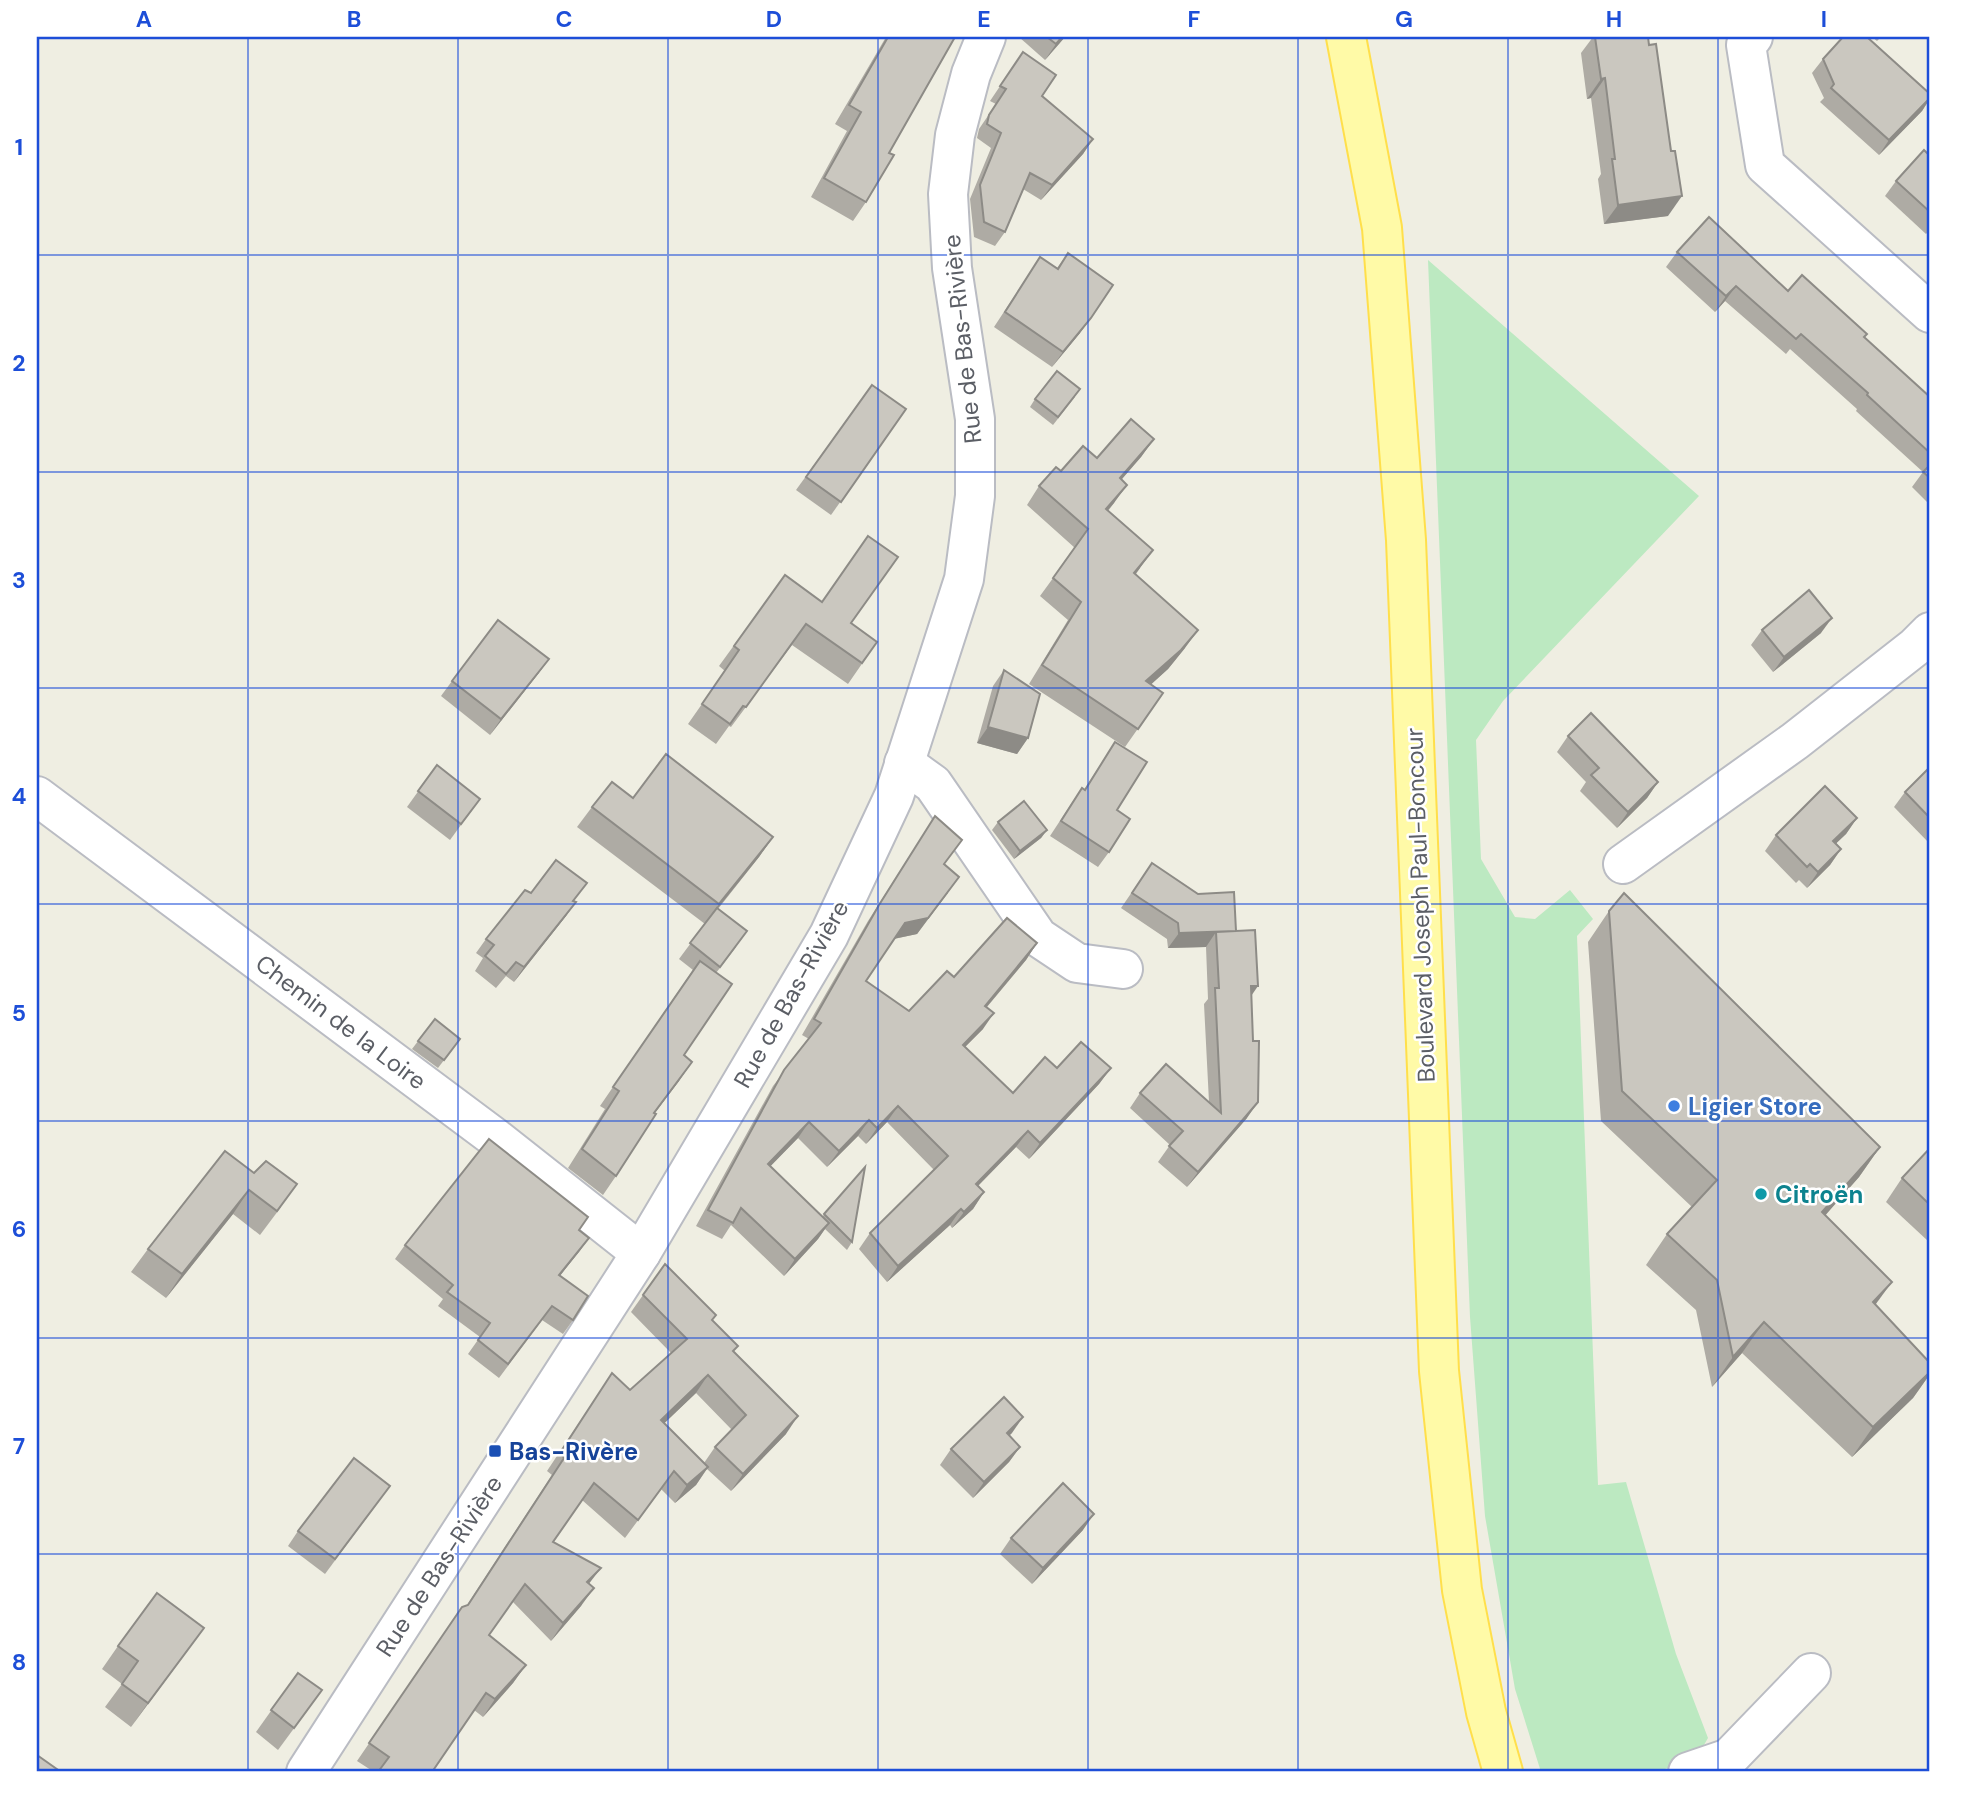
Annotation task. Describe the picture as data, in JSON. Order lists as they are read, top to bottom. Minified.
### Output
{"streets":{"main road":["Boulevard Joseph Paul-Boncour"],"street":["Rue de Bas-Rivière","Chemin de la Loire"]},"crossings":[["Rue de Bas-Rivière","Chemin de la Loire"]],"places":{"other":["Ligier Store","Citroën"],"transit":["Bas-Rivère"]},"grid":{"columns":["A","B","C","D","E","F","G","H","I"],"rows":["1","2","3","4","5","6","7","8"]}}
